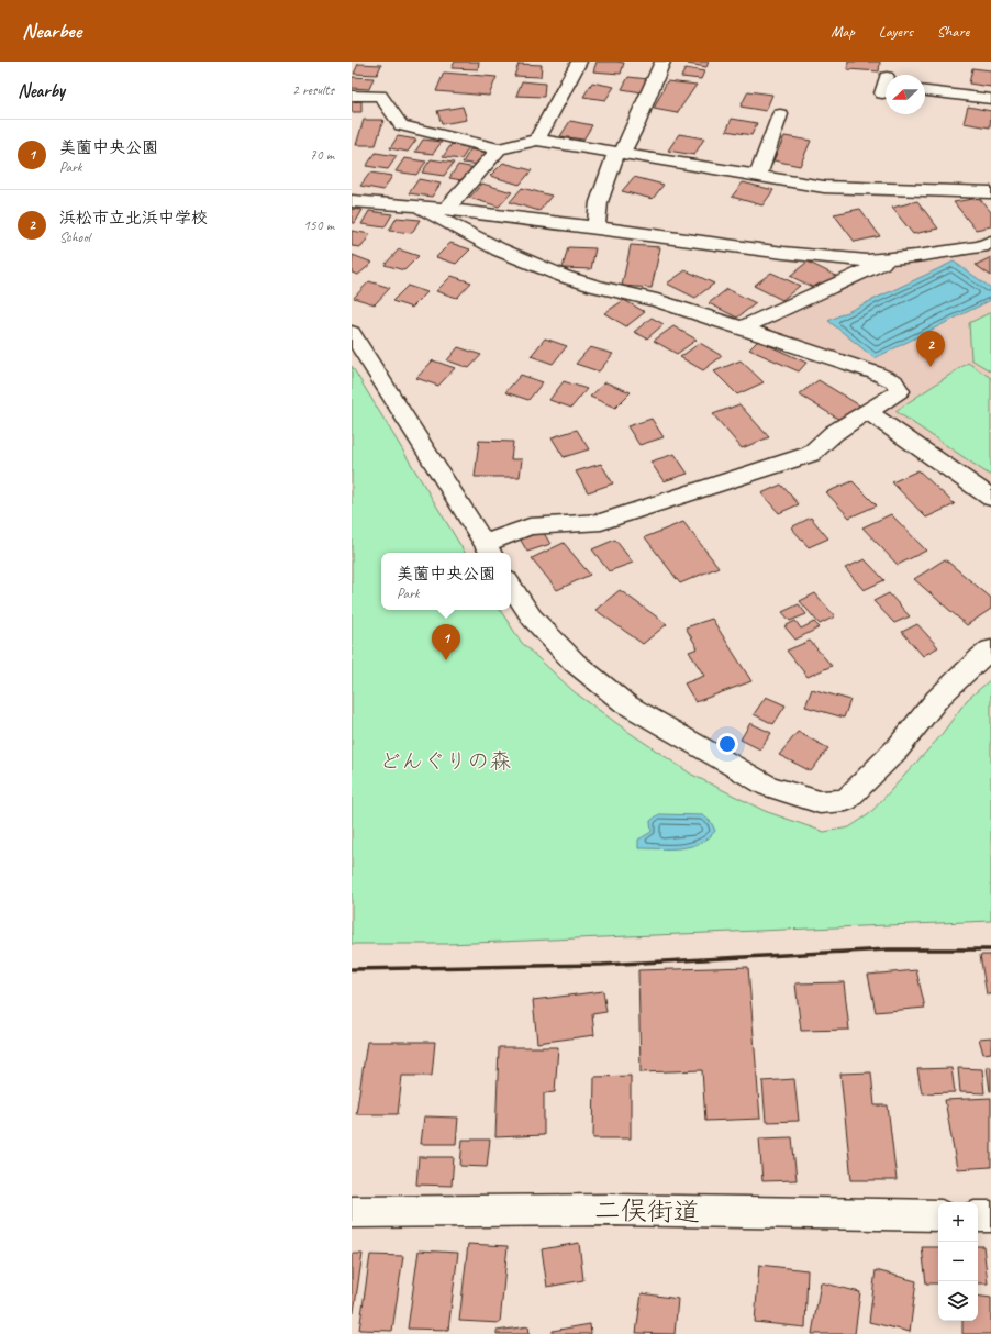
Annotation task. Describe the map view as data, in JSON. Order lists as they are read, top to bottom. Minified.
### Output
{"streets":{"street":["二俣街道"]},"parks":["どんぐりの森"],"north":"left","page":{"header":"Nearbee","nav":["Map","Layers","Share"],"heading":["Nearby","2 results"],"list":[{"mark":"1","name":"美薗中央公園","note":"Park","value":"70 m"},{"mark":"2","name":"浜松市立北浜中学校","note":"School","value":"150 m"}],"pins":["2","1"],"popup":["美薗中央公園","Park"],"map_buttons":["+","−"]}}
